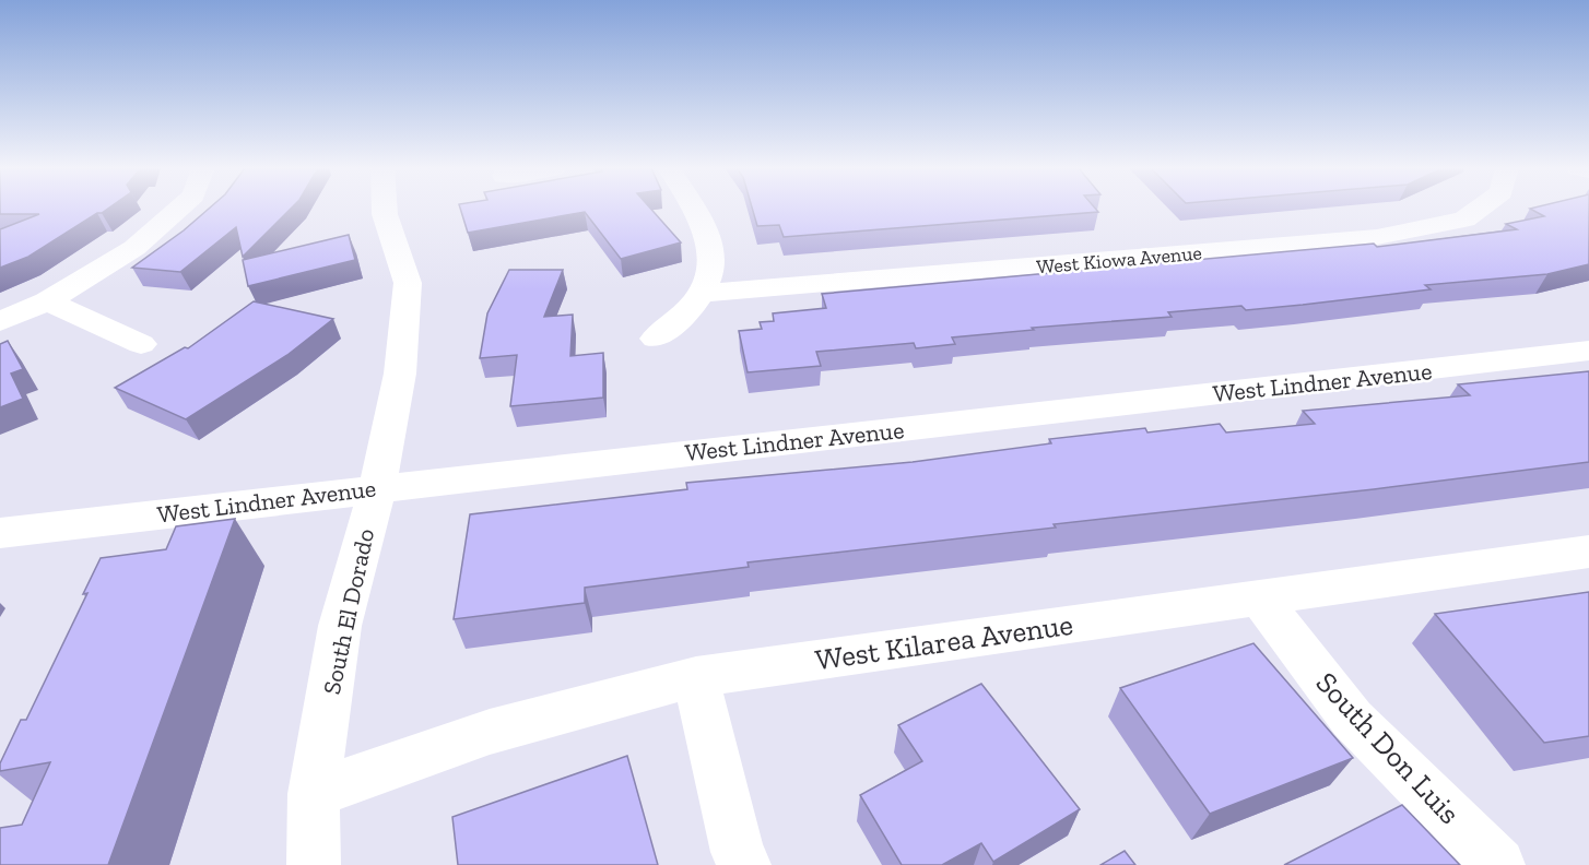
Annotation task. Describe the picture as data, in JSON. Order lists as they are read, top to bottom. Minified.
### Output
{"streets":{"street":["West Kiowa Avenue","West Lindner Avenue","South El Dorado","West Kilarea Avenue","South Don Luis"]},"crossings":[["West Lindner Avenue","South El Dorado"],["South El Dorado","West Kilarea Avenue"],["West Kilarea Avenue","South Don Luis"]]}
